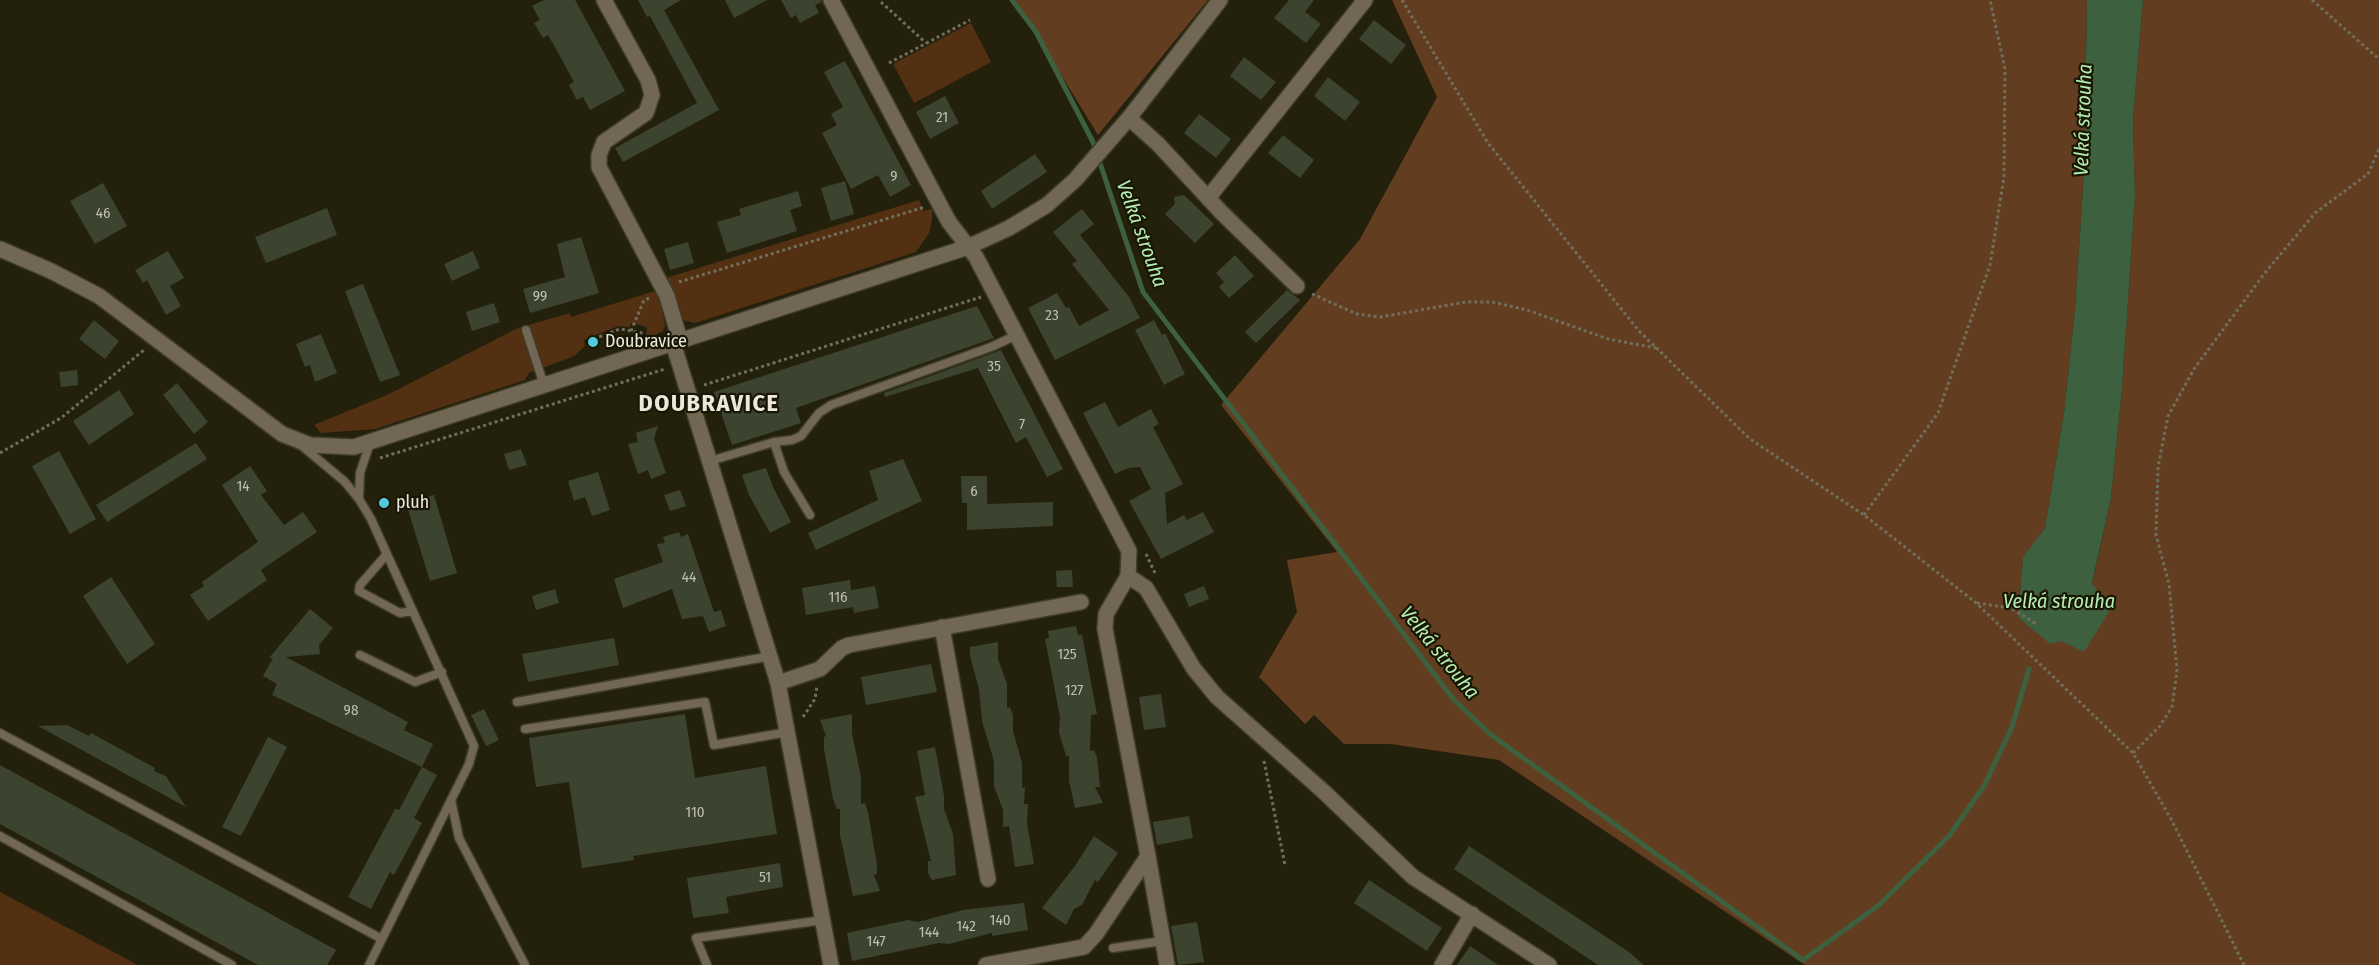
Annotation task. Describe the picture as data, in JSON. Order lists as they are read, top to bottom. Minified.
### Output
{"districts":["DOUBRAVICE"],"water":["Velká strouha"],"places":["Doubravice","pluh"],"house_numbers":["21","9","46","99","23","35","7","14","6","44","116","125","127","98","110","51","140","142","144","147"]}
